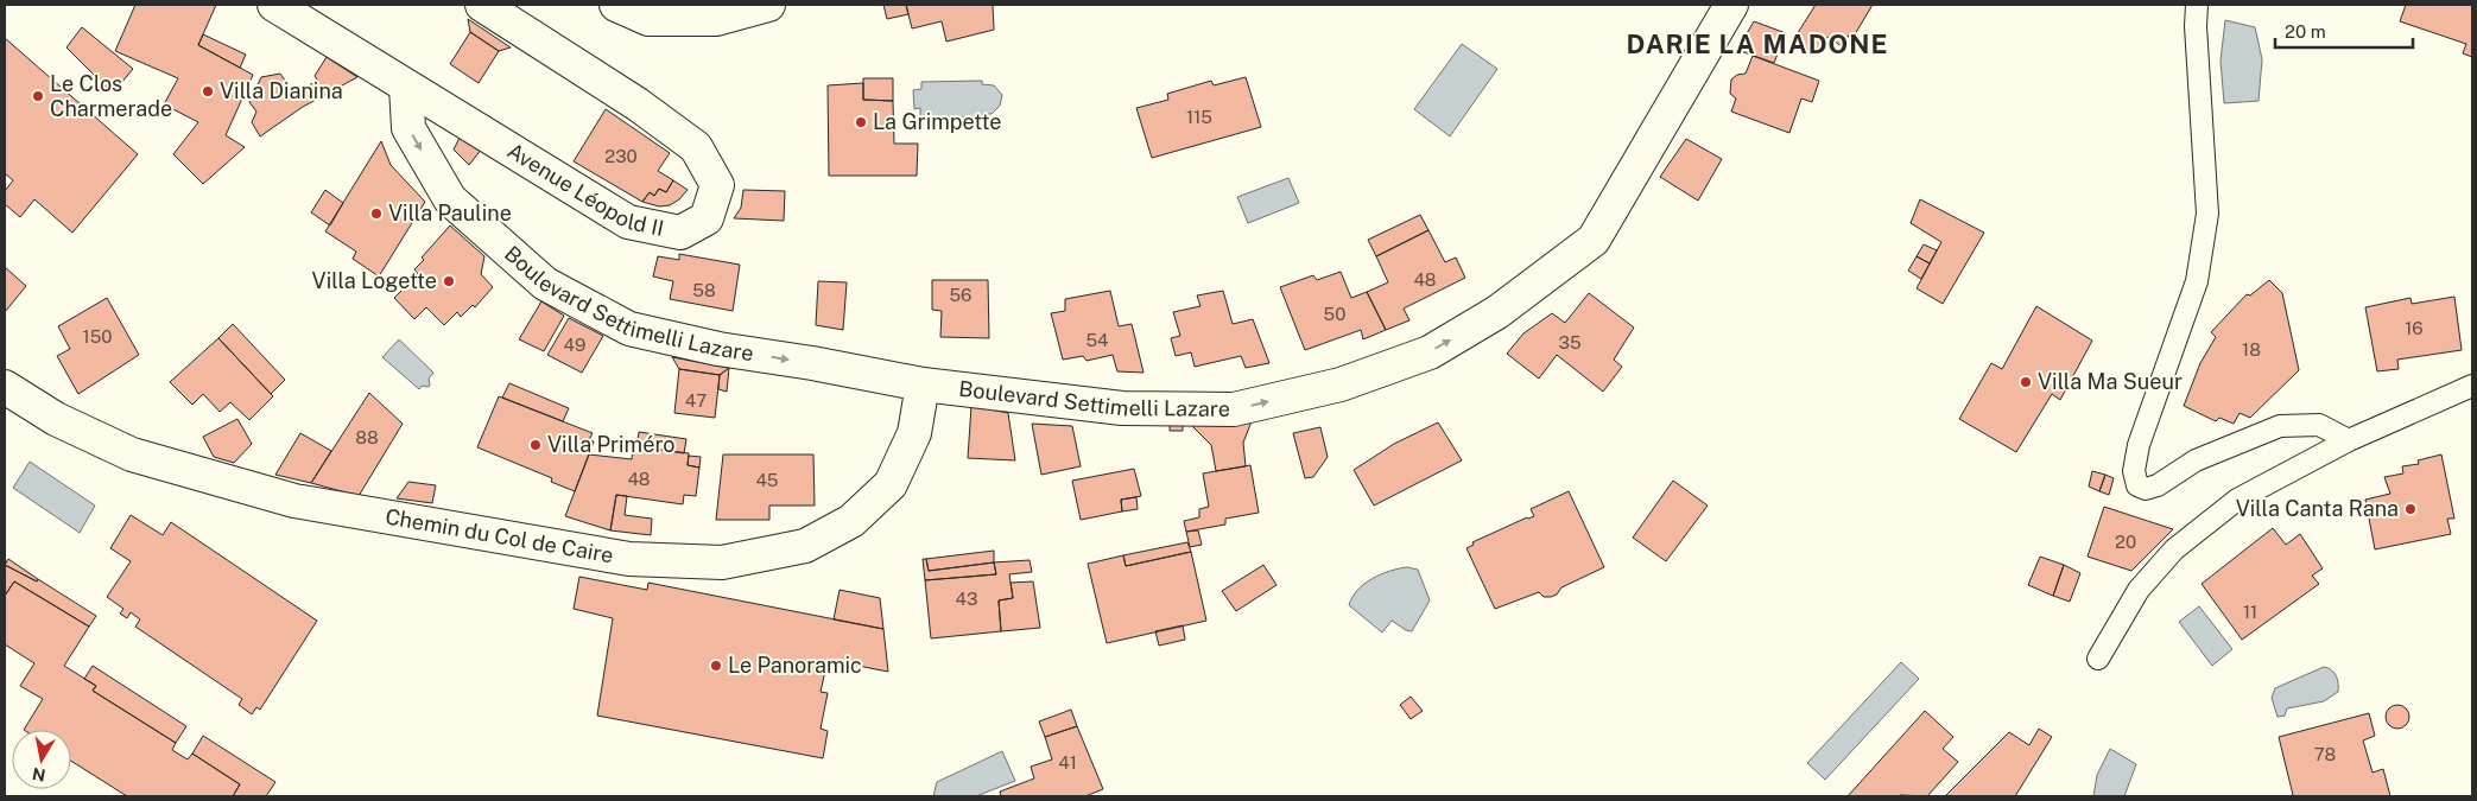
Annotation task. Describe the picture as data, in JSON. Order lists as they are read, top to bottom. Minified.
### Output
{"streets":{"street":["Avenue Léopold II","Boulevard Settimelli Lazare","Chemin du Col de Caire"]},"crossings":[["Avenue Léopold II","Boulevard Settimelli Lazare"],["Boulevard Settimelli Lazare","Chemin du Col de Caire"]],"one_way":["Boulevard Settimelli Lazare"],"districts":["DARIE LA MADONE"],"places":["Villa Dianina","Le Clos Charmerade","La Grimpette","Villa Pauline","Villa Logette","Villa Ma Sueur","Villa Priméro","Villa Canta Rana","Le Panoramic"],"house_numbers":["115","230","48","58","56","50","16","150","54","35","49","18","47","88","48","45","20","43","11","78","41"],"scale_bar":"20 m","north":"bottom"}
